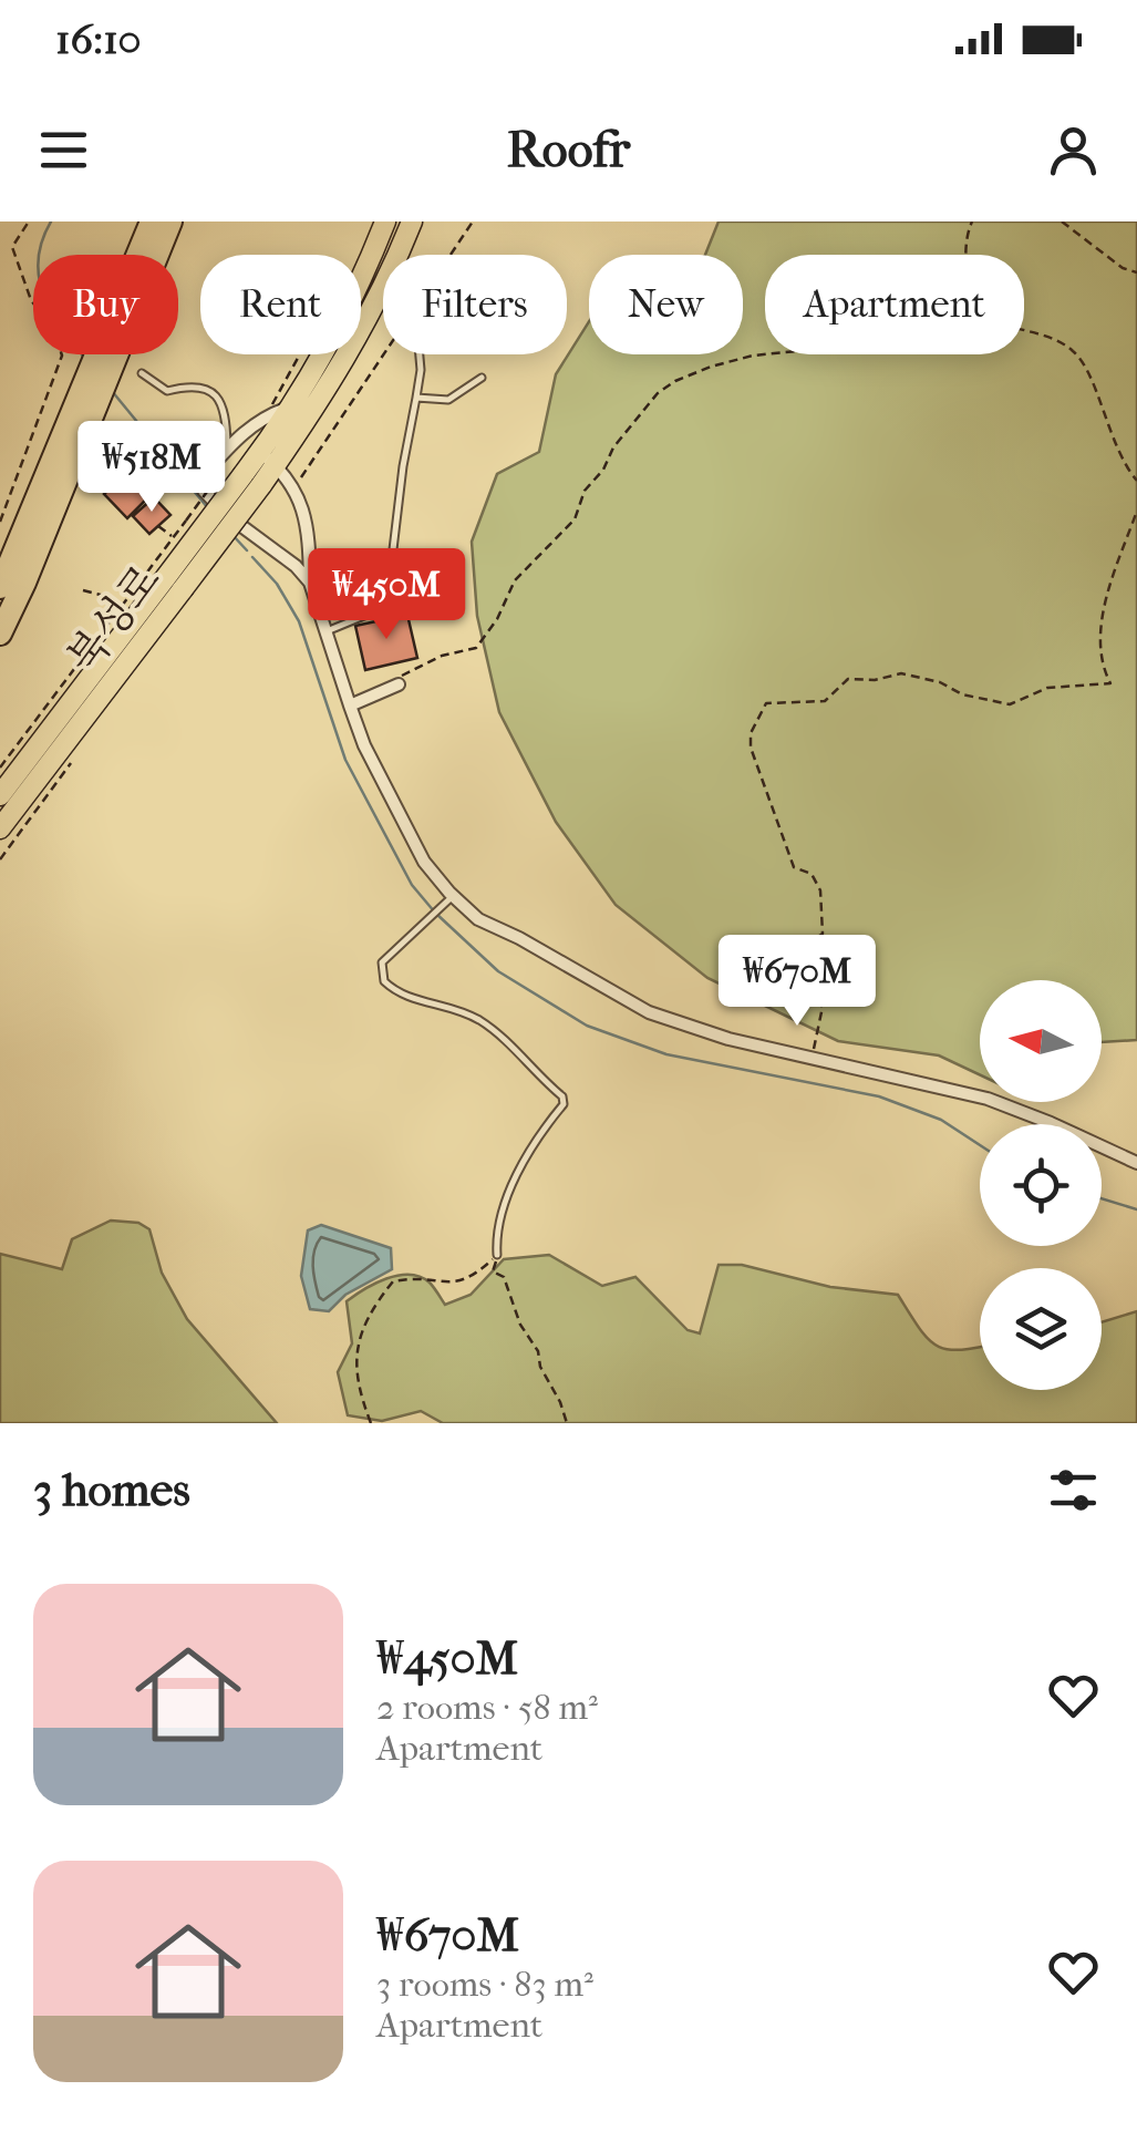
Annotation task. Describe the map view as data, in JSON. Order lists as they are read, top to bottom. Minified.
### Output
{"streets":{"main road":["북성로"]},"north":"left","page":{"status":"16:10","header":"Roofr","chip":["Buy","Rent","Filters","New","Apartment"],"price":["₩518M","₩450M","₩670M"],"heading":"3 homes","list":[{"name":"₩450M","note":"2 rooms · 58 m² · Apartment"},{"name":"₩670M","note":"3 rooms · 83 m² · Apartment"}]}}
